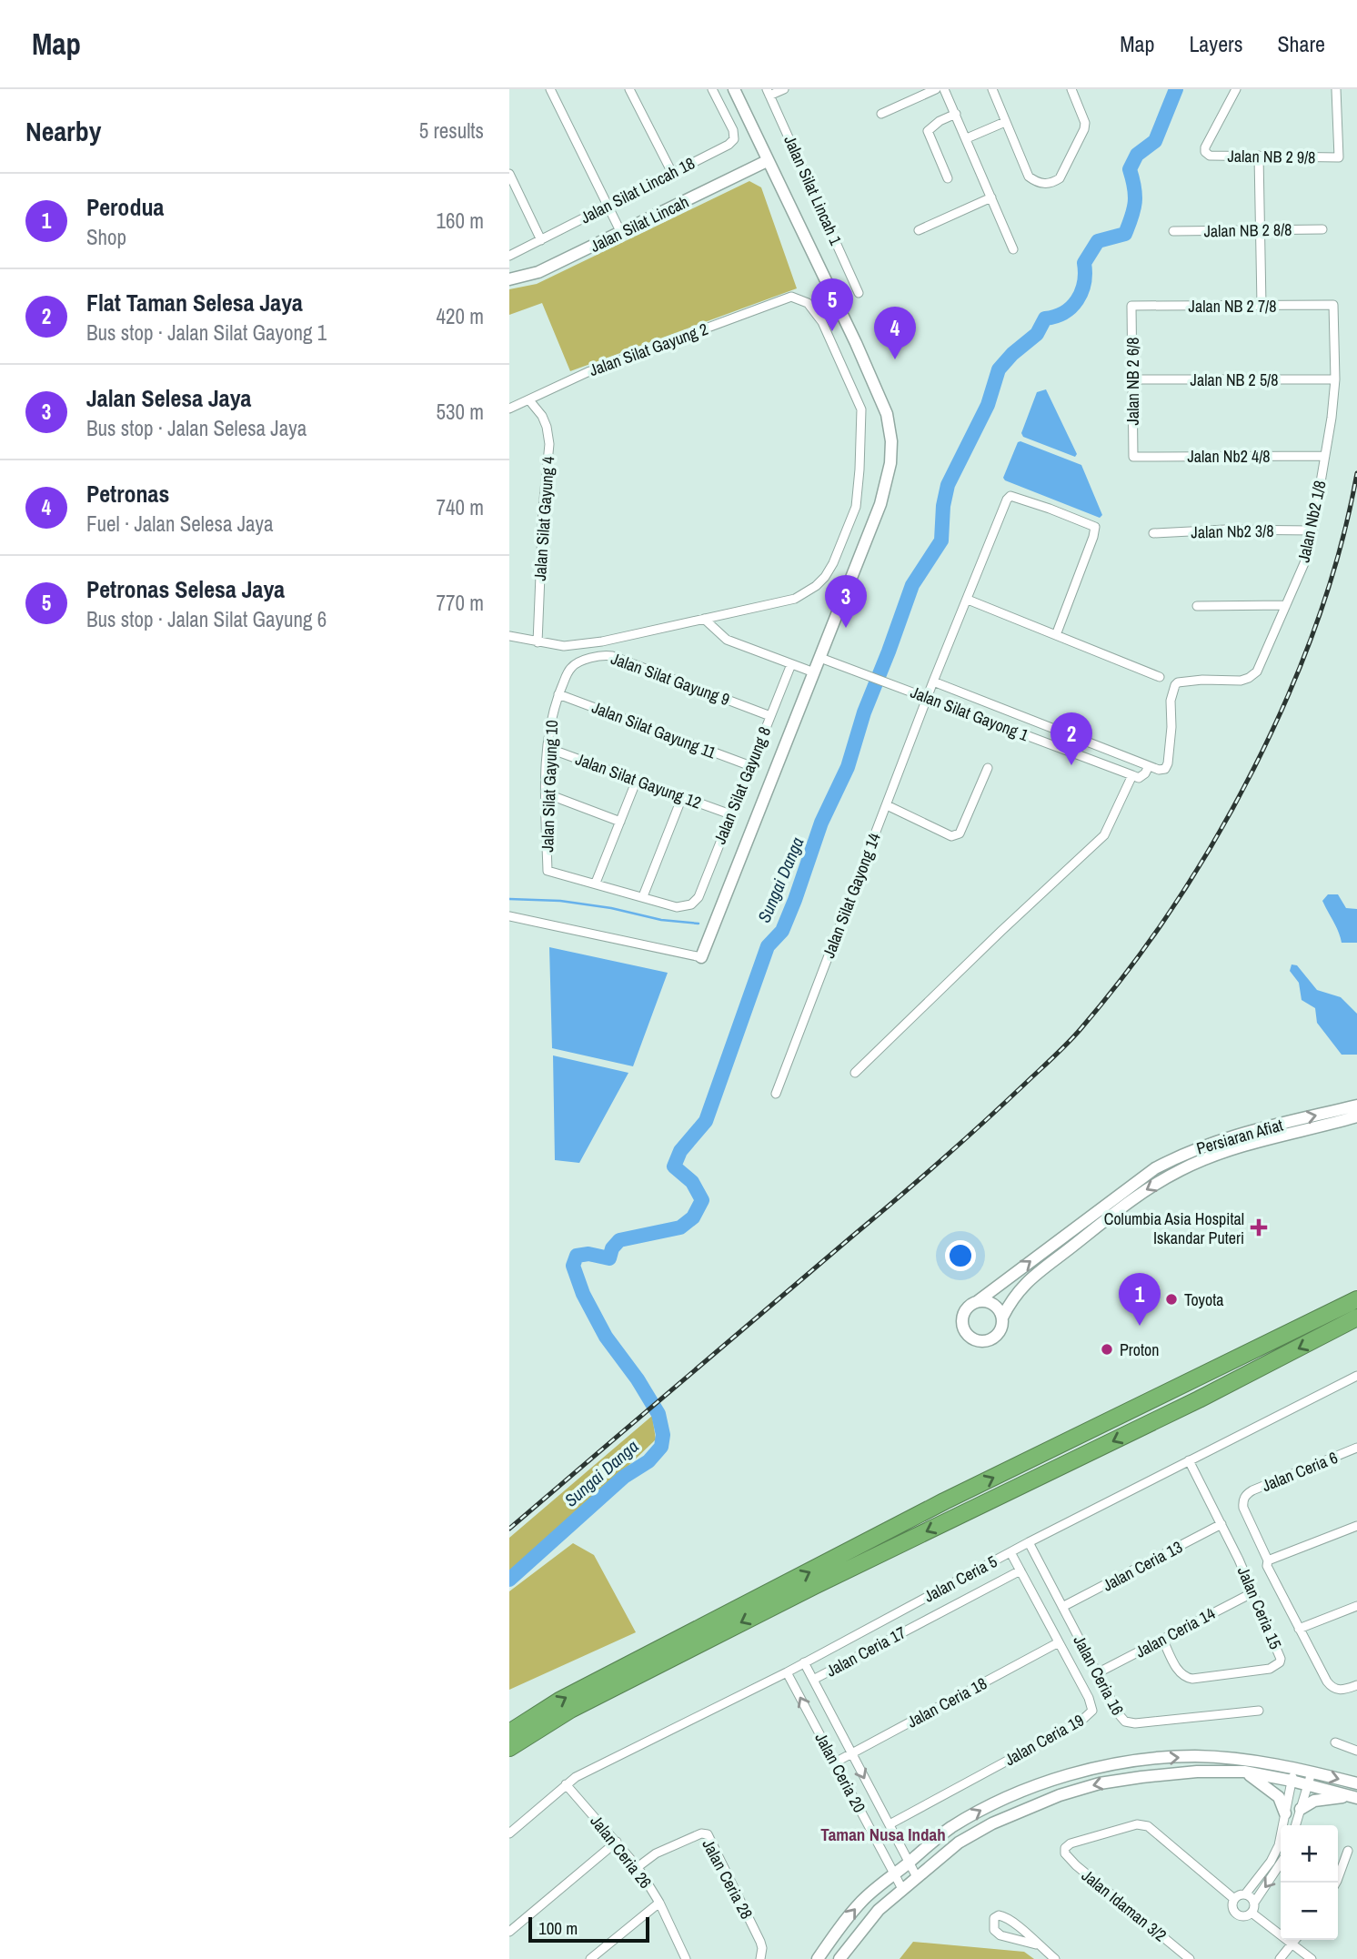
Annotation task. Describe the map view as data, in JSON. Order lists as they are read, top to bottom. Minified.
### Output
{"streets":{"street":["Jalan NB 2 9/8","Jalan Silat Lincah 18","Jalan Silat Lincah 1","Jalan Silat Lincah","Jalan NB 2 8/8","Jalan NB 2 7/8","Jalan Silat Gayung 2","Jalan NB 2 5/8","Jalan NB 2 6/8","Jalan Nb2 4/8","Jalan Silat Gayung 4","Jalan Nb2 1/8","Jalan Nb2 3/8","Jalan Silat Gayung 9","Jalan Silat Gayong 1","Jalan Silat Gayung 11","Jalan Silat Gayung 12","Jalan Silat Gayung 8","Jalan Silat Gayung 10","Jalan Silat Gayong 14","Persiaran Afiat","Jalan Ceria 6","Jalan Ceria 13","Jalan Ceria 5","Jalan Ceria 15","Jalan Ceria 14","Jalan Ceria 17","Jalan Ceria 16","Jalan Ceria 18","Jalan Ceria 19","Jalan Ceria 20","Jalan Ceria 26","Jalan Ceria 28","Jalan Idaman 3/2"]},"crossings":[["Jalan NB 2 7/8","Jalan NB 2 6/8"],["Jalan NB 2 7/8","Jalan Nb2 1/8"],["Jalan Silat Gayung 2","Jalan Silat Gayung 4"],["Jalan NB 2 5/8","Jalan NB 2 6/8"],["Jalan NB 2 5/8","Jalan Nb2 1/8"],["Jalan NB 2 6/8","Jalan Nb2 4/8"],["Jalan Nb2 4/8","Jalan Nb2 1/8"],["Jalan Nb2 1/8","Jalan Nb2 3/8"],["Jalan Silat Gayung 9","Jalan Silat Gayung 8"],["Jalan Silat Gayung 9","Jalan Silat Gayung 10"],["Jalan Silat Gayong 1","Jalan Silat Gayong 14"],["Jalan Silat Gayung 11","Jalan Silat Gayung 8"],["Jalan Silat Gayung 11","Jalan Silat Gayung 10"],["Jalan Silat Gayung 12","Jalan Silat Gayung 8"],["Jalan Silat Gayung 12","Jalan Silat Gayung 10"],["Jalan Ceria 13","Jalan Ceria 15"],["Jalan Ceria 13","Jalan Ceria 16"],["Jalan Ceria 5","Jalan Ceria 15"],["Jalan Ceria 5","Jalan Ceria 16"],["Jalan Ceria 5","Jalan Ceria 19"],["Jalan Ceria 5","Jalan Ceria 20"],["Jalan Ceria 5","Jalan Ceria 26"],["Jalan Ceria 15","Jalan Ceria 14"],["Jalan Ceria 14","Jalan Ceria 16"],["Jalan Ceria 17","Jalan Ceria 19"],["Jalan Ceria 17","Jalan Ceria 20"],["Jalan Ceria 18","Jalan Ceria 19"],["Jalan Ceria 18","Jalan Ceria 20"],["Jalan Ceria 19","Jalan Ceria 20"],["Jalan Ceria 26","Jalan Ceria 28"]],"districts":["Taman Nusa Indah"],"water":["Sungai Danga"],"places":{"health":["Columbia Asia Hospital Iskandar Puteri"],"other":["Toyota","Proton"]},"scale_bar":"100 m","page":{"header":"Map","nav":["Map","Layers","Share"],"heading":["Nearby","5 results"],"list":[{"mark":"1","name":"Perodua","note":"Shop","value":"160 m"},{"mark":"2","name":"Flat Taman Selesa Jaya","note":"Bus stop · Jalan Silat Gayong 1","value":"420 m"},{"mark":"3","name":"Jalan Selesa Jaya","note":"Bus stop · Jalan Selesa Jaya","value":"530 m"},{"mark":"4","name":"Petronas","note":"Fuel · Jalan Selesa Jaya","value":"740 m"},{"mark":"5","name":"Petronas Selesa Jaya","note":"Bus stop · Jalan Silat Gayung 6","value":"770 m"}],"pins":["5","4","3","2","1"],"map_buttons":["+","−"],"scale":"100 m"}}
